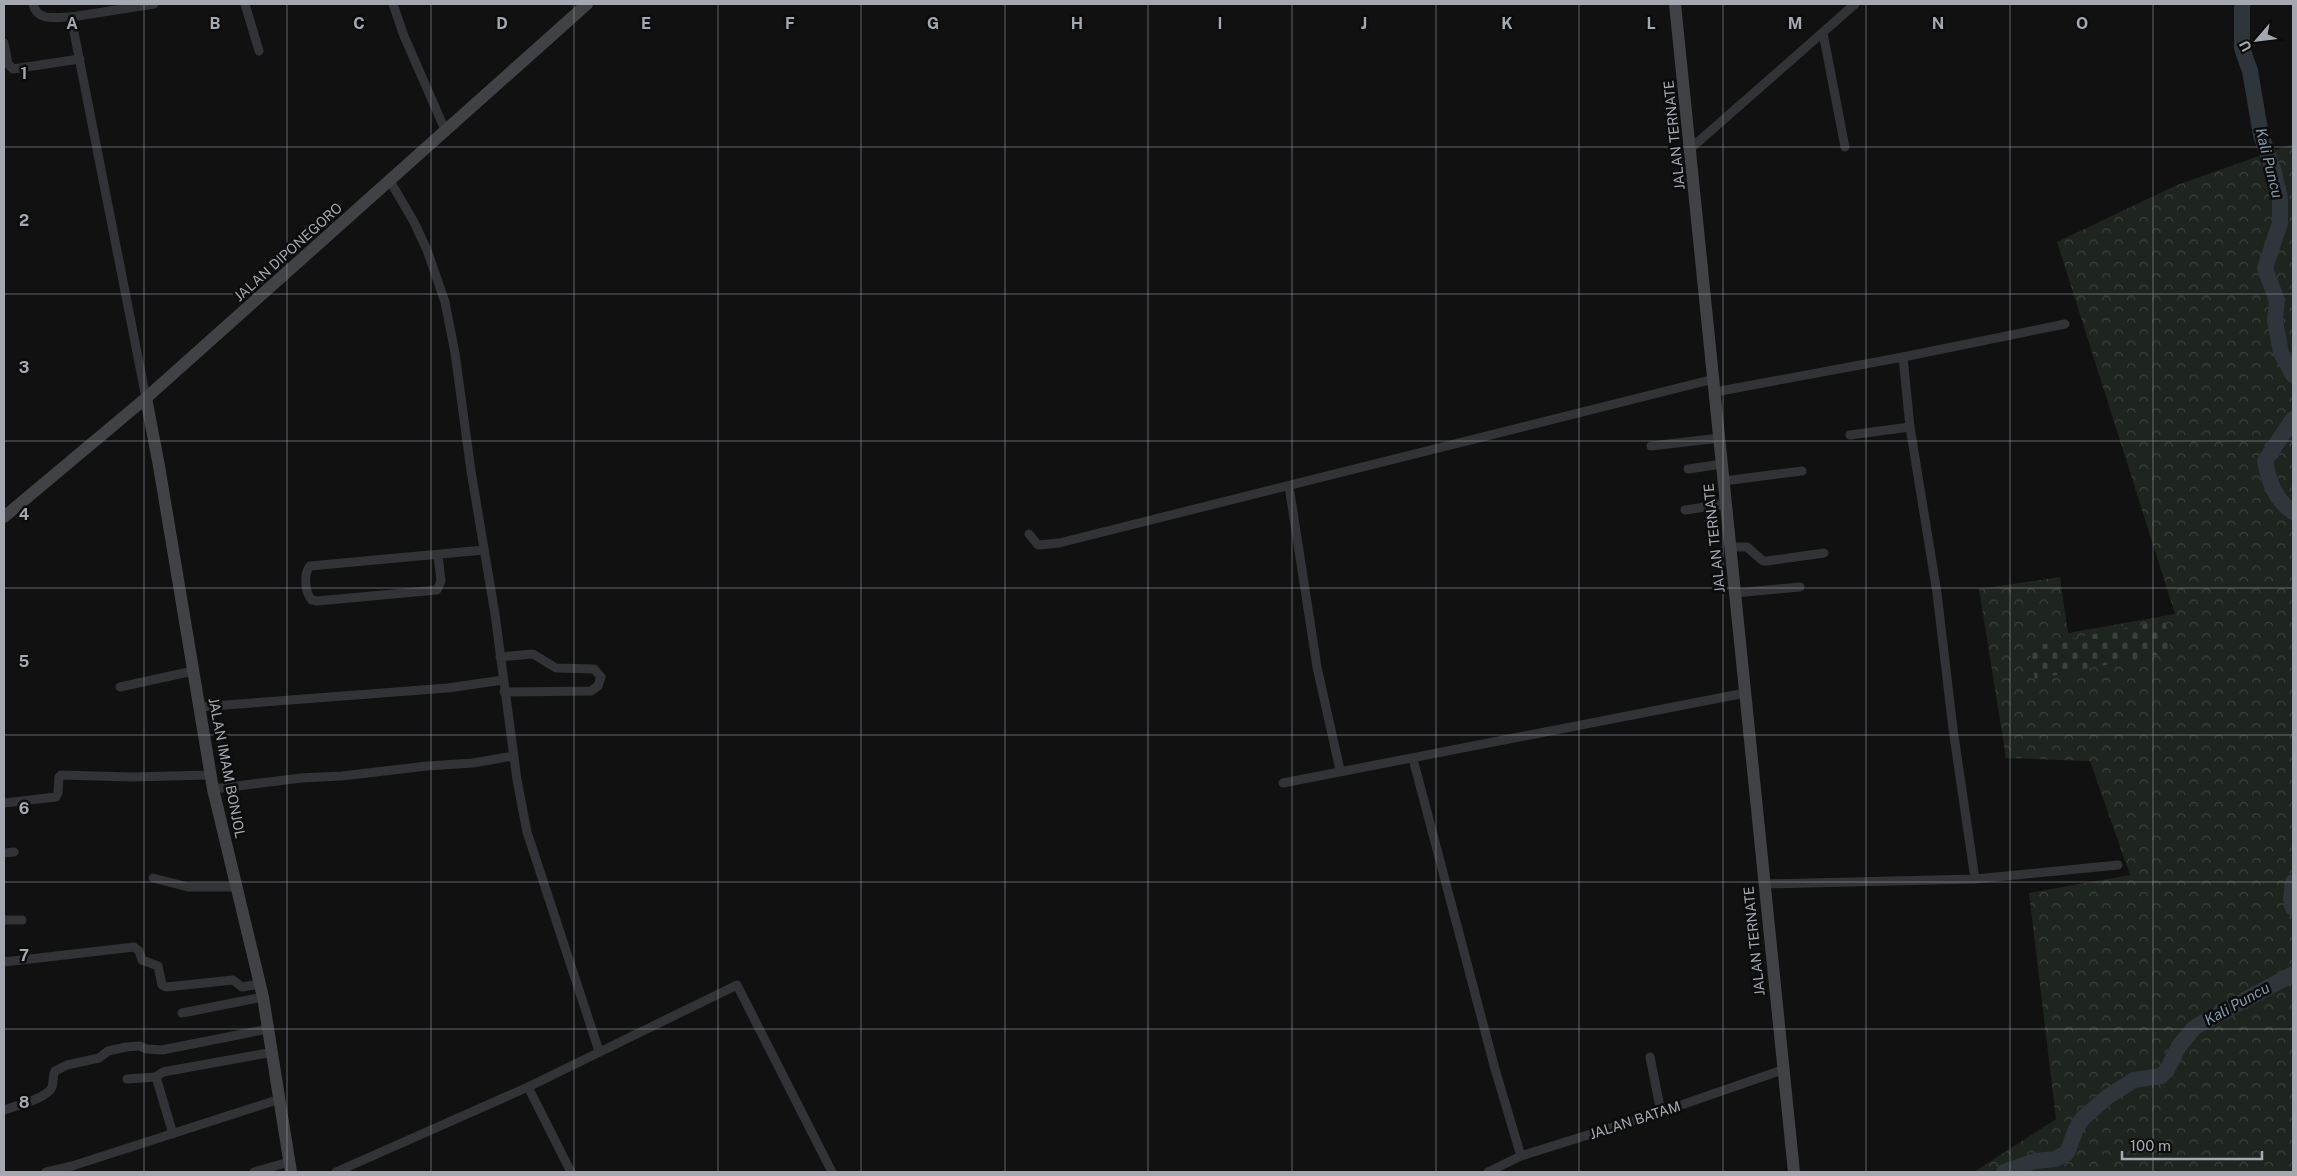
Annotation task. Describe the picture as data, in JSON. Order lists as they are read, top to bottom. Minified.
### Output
{"streets":{"main road":["JALAN TERNATE","JALAN DIPONEGORO","JALAN IMAM BONJOL"],"street":["JALAN BATAM"]},"crossings":[["JALAN TERNATE","JALAN BATAM"],["JALAN DIPONEGORO","JALAN IMAM BONJOL"]],"water":["Kali Puncu"],"scale_bar":"100 m","north":"bottom left","grid":{"columns":["A","B","C","D","E","F","G","H","I","J","K","L","M","N","O"],"rows":["1","2","3","4","5","6","7","8"]}}
